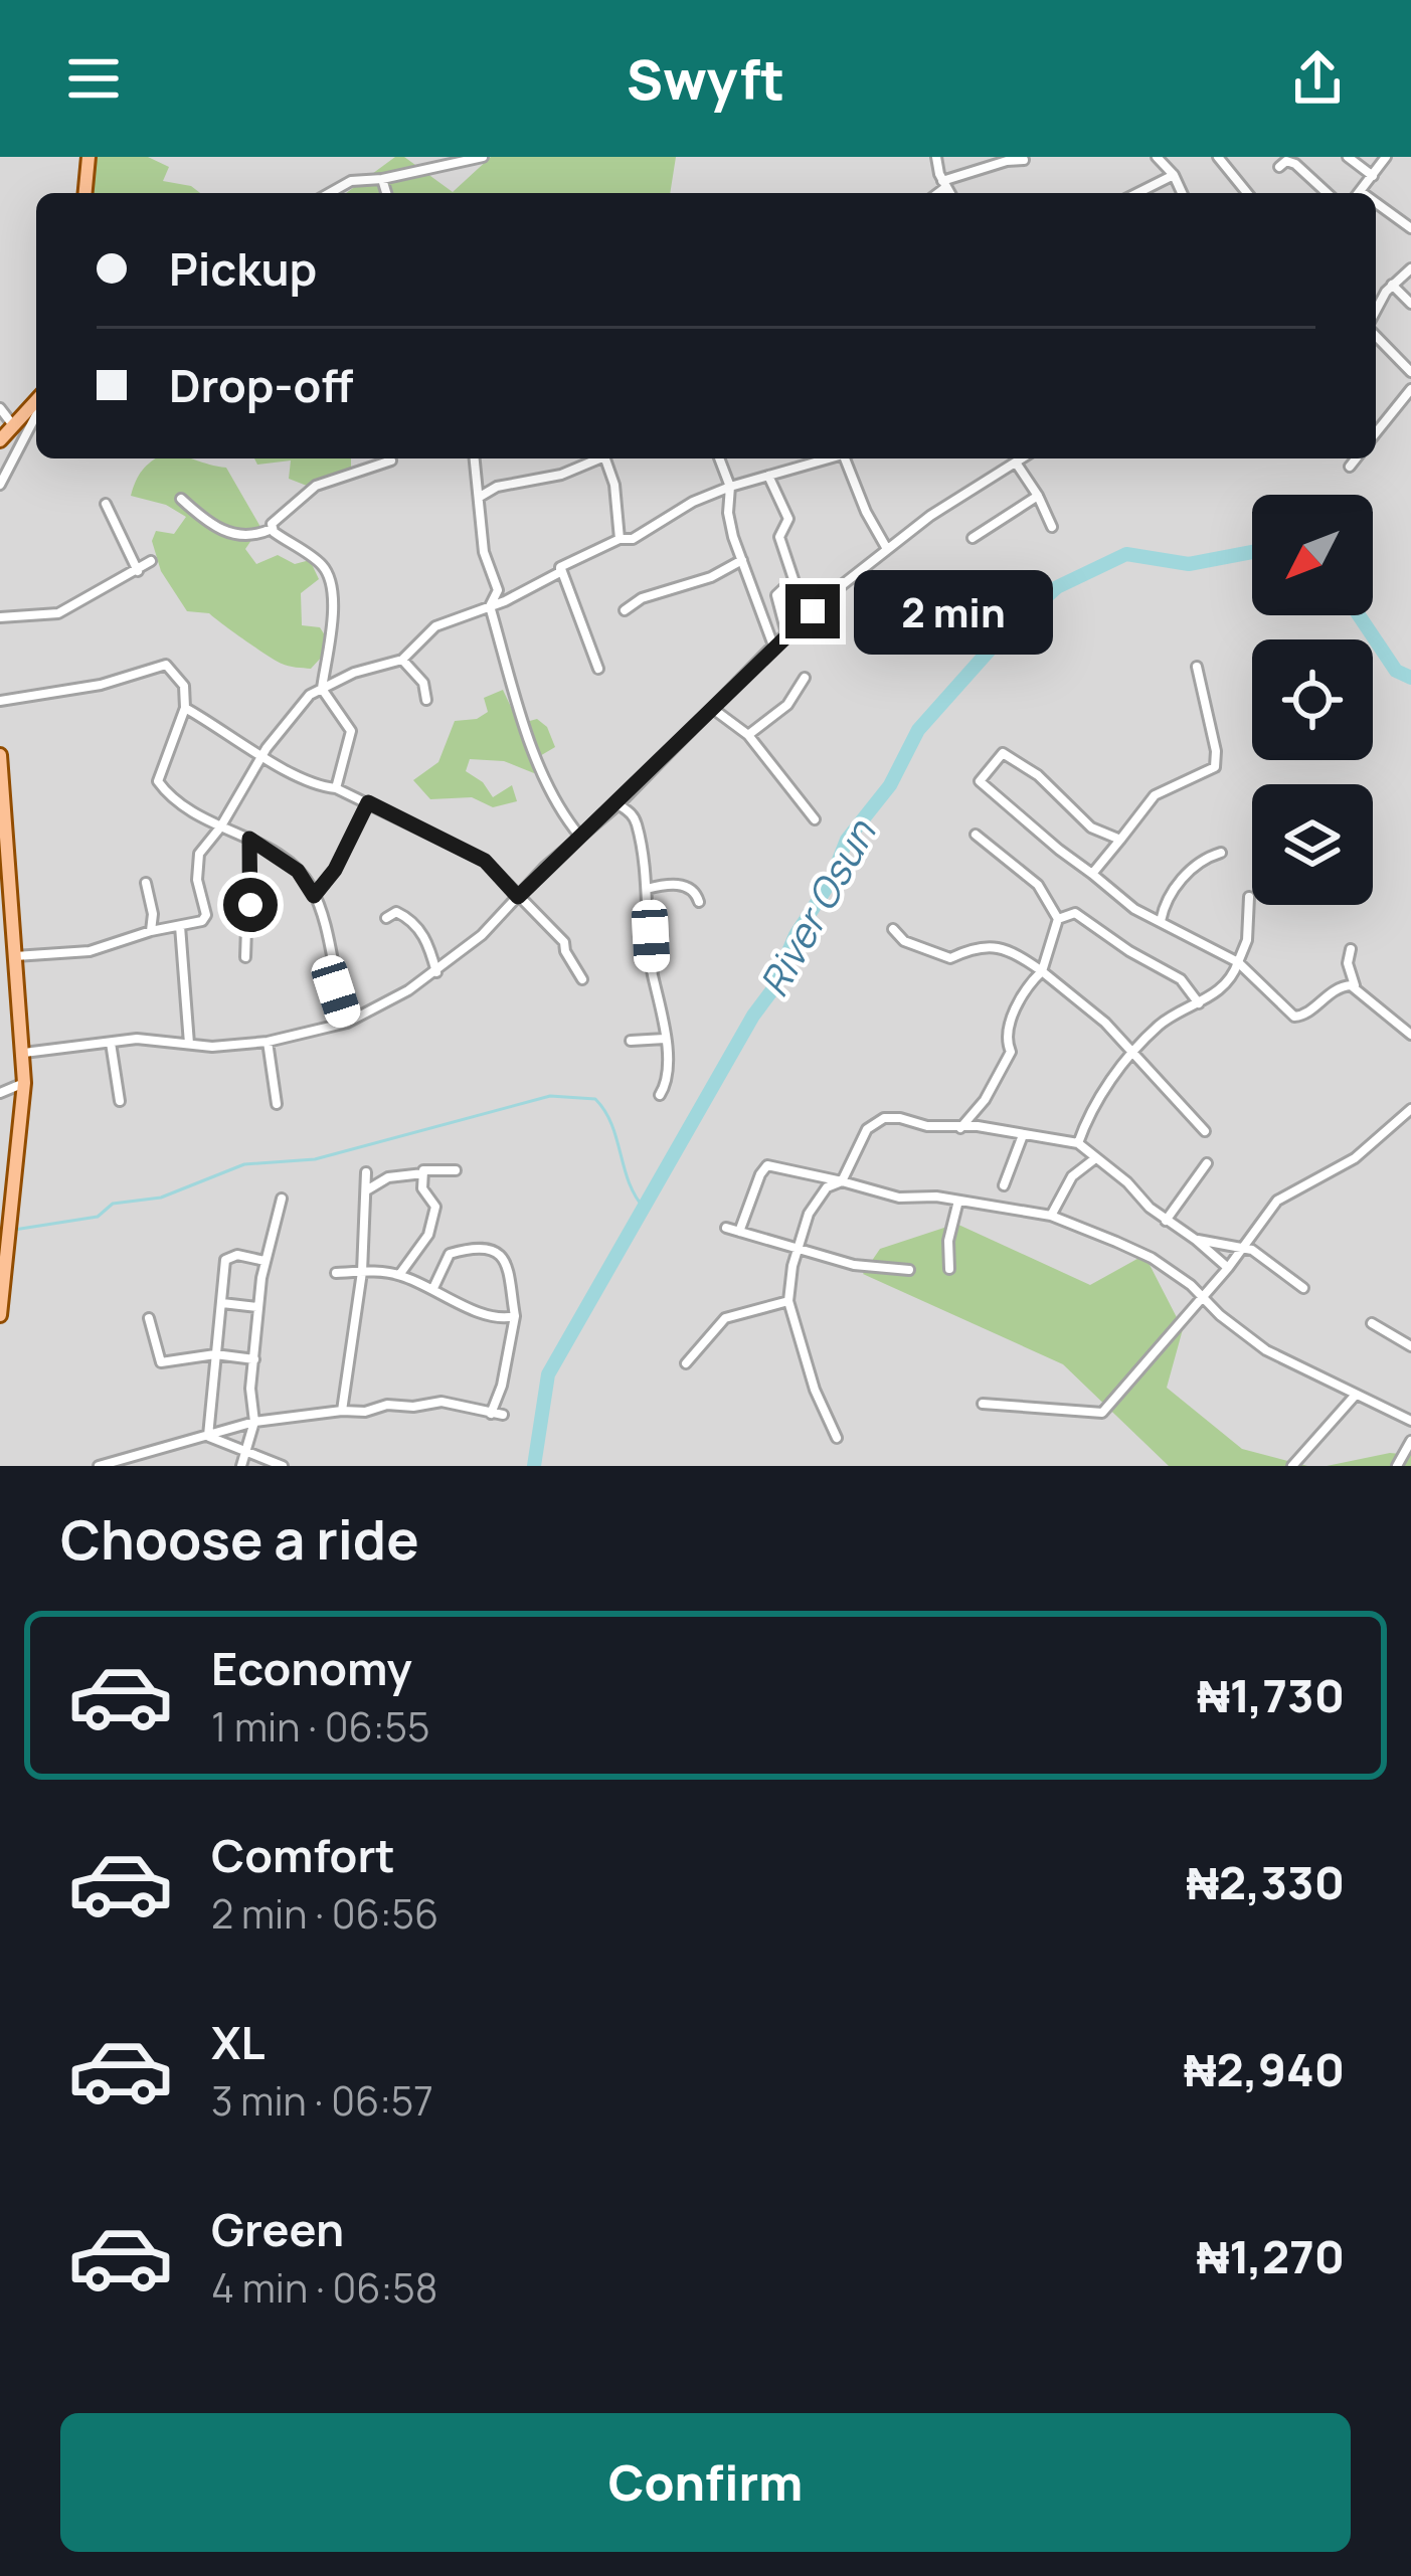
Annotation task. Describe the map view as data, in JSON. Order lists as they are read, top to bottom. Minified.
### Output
{"water":["River Osun"],"north":"bottom left","page":{"header":"Swyft","banner":["Pickup","Drop-off"],"bubble":"2 min","heading":"Choose a ride","list":[{"name":"Economy","note":"1 min · 06:55","value":"₦1,730"},{"name":"Comfort","note":"2 min · 06:56","value":"₦2,330"},{"name":"XL","note":"3 min · 06:57","value":"₦2,940"},{"name":"Green","note":"4 min · 06:58","value":"₦1,270"}],"buttons":"Confirm"}}
